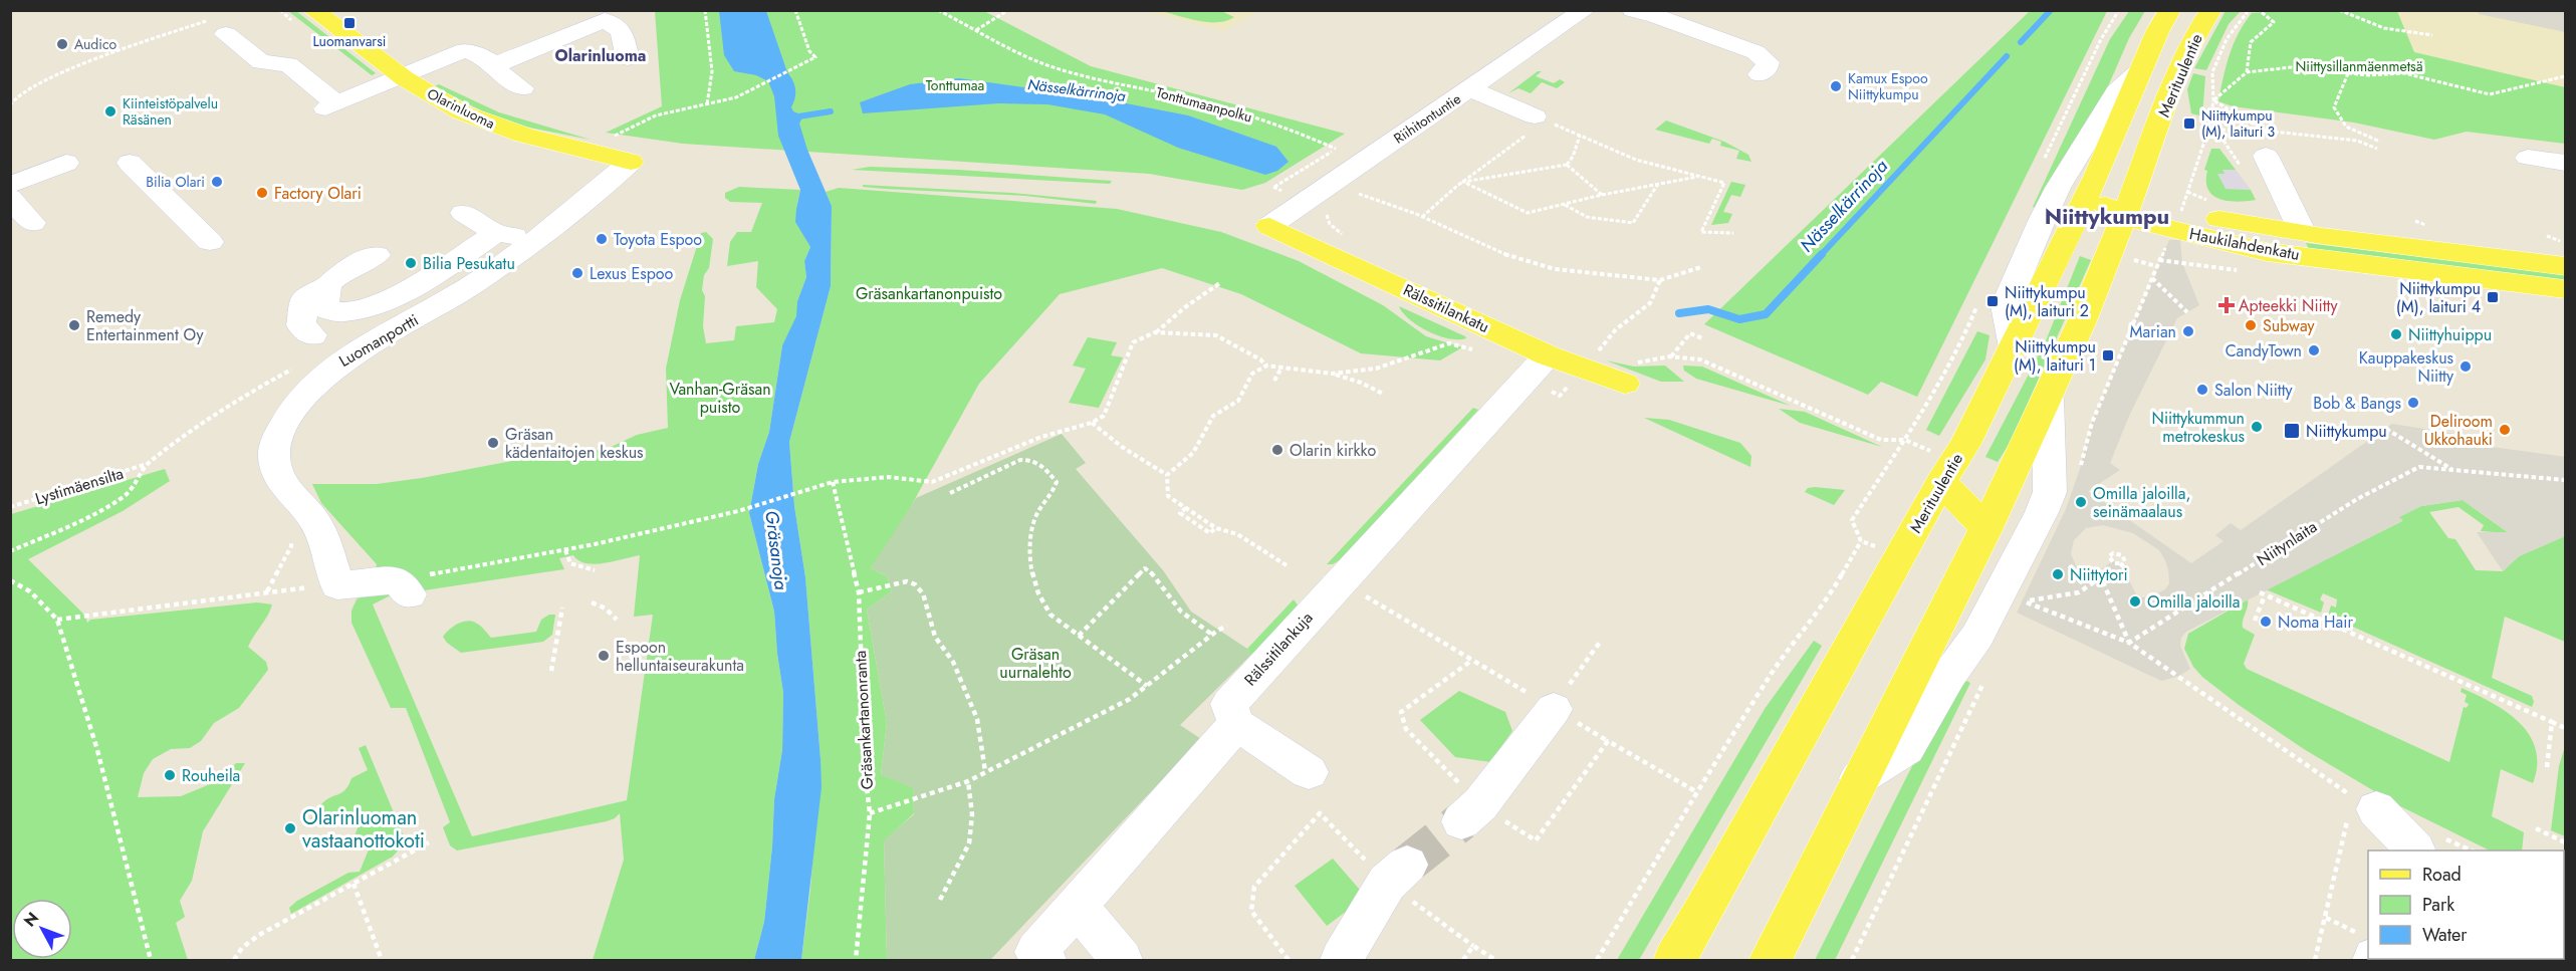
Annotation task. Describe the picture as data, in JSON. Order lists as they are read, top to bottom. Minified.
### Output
{"streets":{"main road":["Merituulentie","Olarinluoma","Haukilahdenkatu","Rälssitilankatu"],"street":["Riihitontuntie","Luomanportti","Rälssitilankuja"],"path":["Tonttumaanpolku","Lystimäensilta","Niitynlaita","Gräsankartanonranta"]},"crossings":[["Merituulentie","Haukilahdenkatu"],["Olarinluoma","Luomanportti"],["Riihitontuntie","Rälssitilankatu"],["Rälssitilankatu","Rälssitilankuja"]],"districts":["Olarinluoma","Niittykumpu"],"water":["Nässelkärrinoja","Gräsanoja"],"parks":["Niittysillanmäenmetsä","Tonttumaa","Gräsankartanonpuisto","Vanhan-Gräsan puisto","Gräsan uurnalehto"],"places":{"transit":["Luomanvarsi","Niittykumpu (M), laituri 3","Niittykumpu (M), laituri 4","Niittykumpu (M), laituri 2","Niittykumpu (M), laituri 1","Niittykumpu"],"other":["Audico","Kamux Espoo Niittykumpu","Kiinteistöpalvelu Räsänen","Bilia Olari","Factory Olari","Toyota Espoo","Bilia Pesukatu","Lexus Espoo","Remedy Entertainment Oy","Subway","Marian","Niittyhuippu","CandyTown","Kauppakeskus Niitty","Salon Niitty","Bob & Bangs","Niittykummun metrokeskus","Deliroom Ukkohauki","Gräsan kädentaitojen keskus","Olarin kirkko","Omilla jaloilla, seinämaalaus","Niittytori","Omilla jaloilla","Noma Hair","Espoon helluntaiseurakunta","Rouheila","Olarinluoman vastaanottokoti"],"health":["Apteekki Niitty"]},"legend":["Road","Park","Water"],"north":"top left"}
